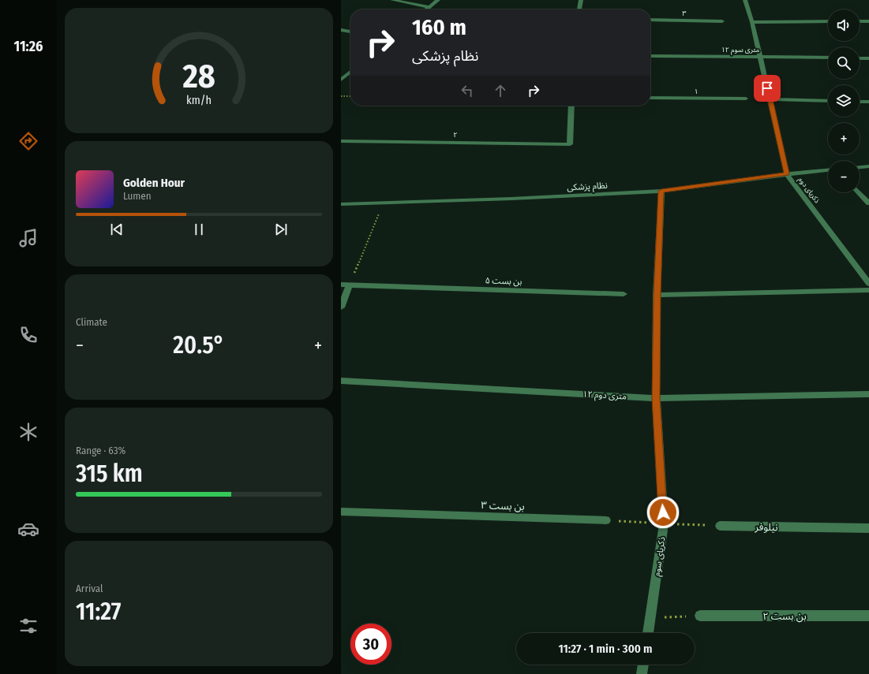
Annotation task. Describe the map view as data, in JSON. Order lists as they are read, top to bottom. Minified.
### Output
{"streets":{"street":["۳","۱۲ متری سوم","۱","۲","نظام پزشکی","ذکریای دوم","بن بست ۵","۱۲ متری دوم","بن بست ۳","نیلوفر","ذکریای سوم","بن بست ۲"]},"crossings":[["۱۲ متری سوم","ذکریای دوم"],["نظام پزشکی","ذکریای دوم"],["نظام پزشکی","ذکریای سوم"],["۱۲ متری دوم","ذکریای سوم"]],"page":{"tabs":"11:26","map_buttons":["+","−"],"turn":["160 m","نظام پزشکی"],"song":["Golden Hour","Lumen"],"tile":["Climate",["Range · 63%","315 km"],["Arrival","11:27"]],"heat":["−","20.5°","+"],"limit":"30","trip":"11:27 · 1 min · 300 m","gauge":["28","km/h"]}}
